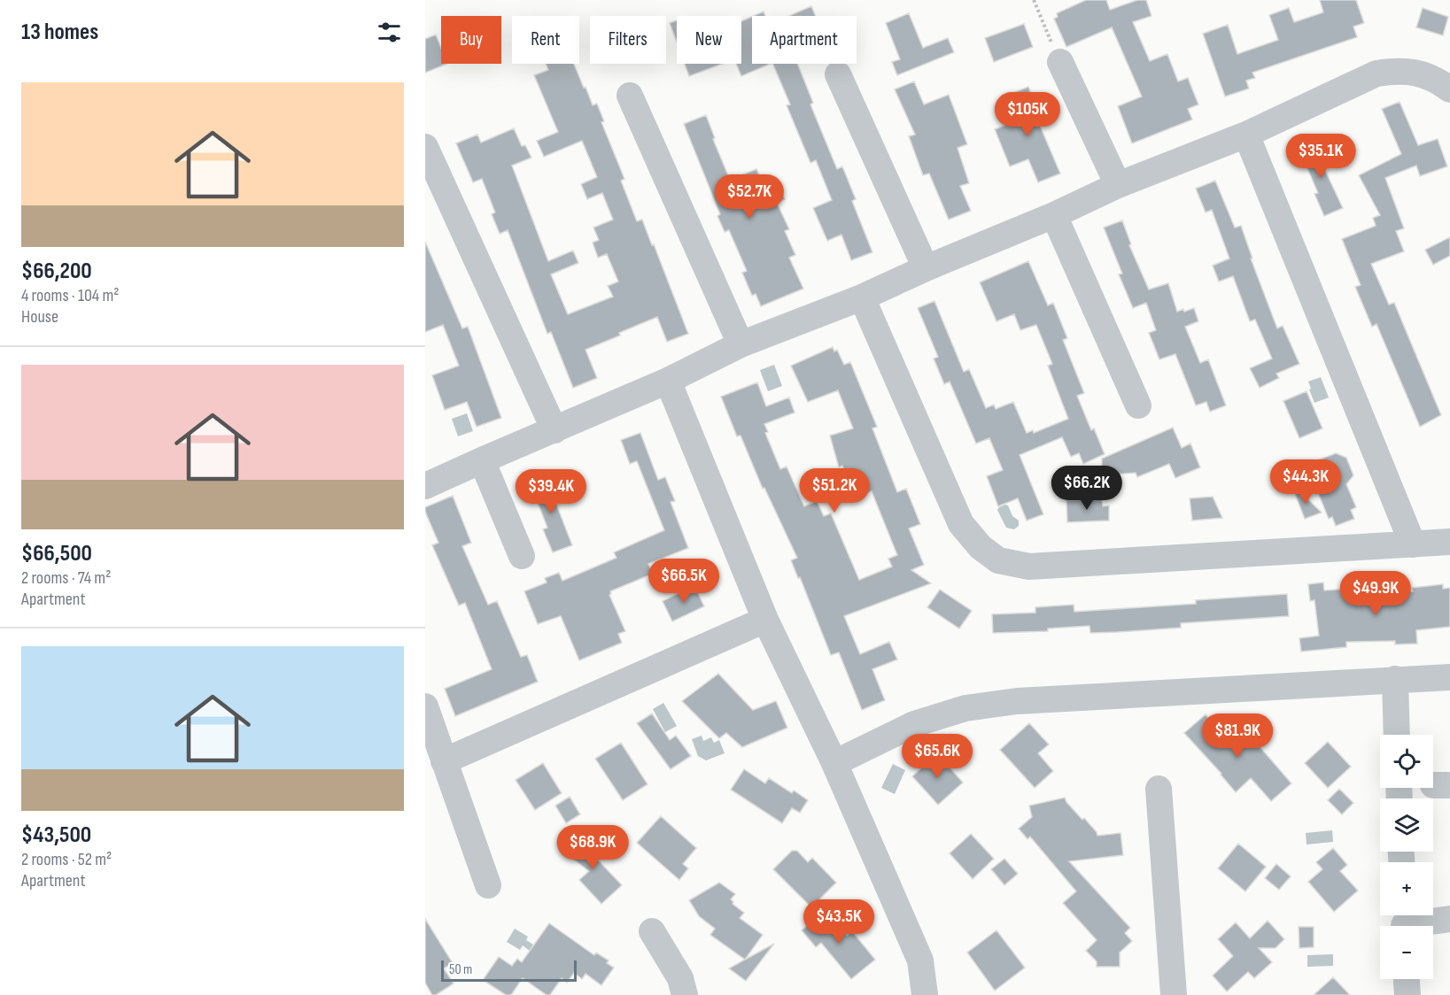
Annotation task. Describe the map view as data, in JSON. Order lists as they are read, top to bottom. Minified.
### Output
{"scale_bar":"50 m","page":{"heading":"13 homes","chip":["Buy","Rent","Filters","New","Apartment"],"list":[{"name":"$66,200","note":"4 rooms · 104 m² · House"},{"name":"$66,500","note":"2 rooms · 74 m² · Apartment"},{"name":"$43,500","note":"2 rooms · 52 m² · Apartment"}],"price":["$105K","$35.1K","$52.7K","$44.3K","$66.2K","$51.2K","$39.4K","$66.5K","$49.9K","$81.9K","$65.6K","$68.9K","$43.5K"],"map_buttons":["+","−"],"scale":"50 m"}}
